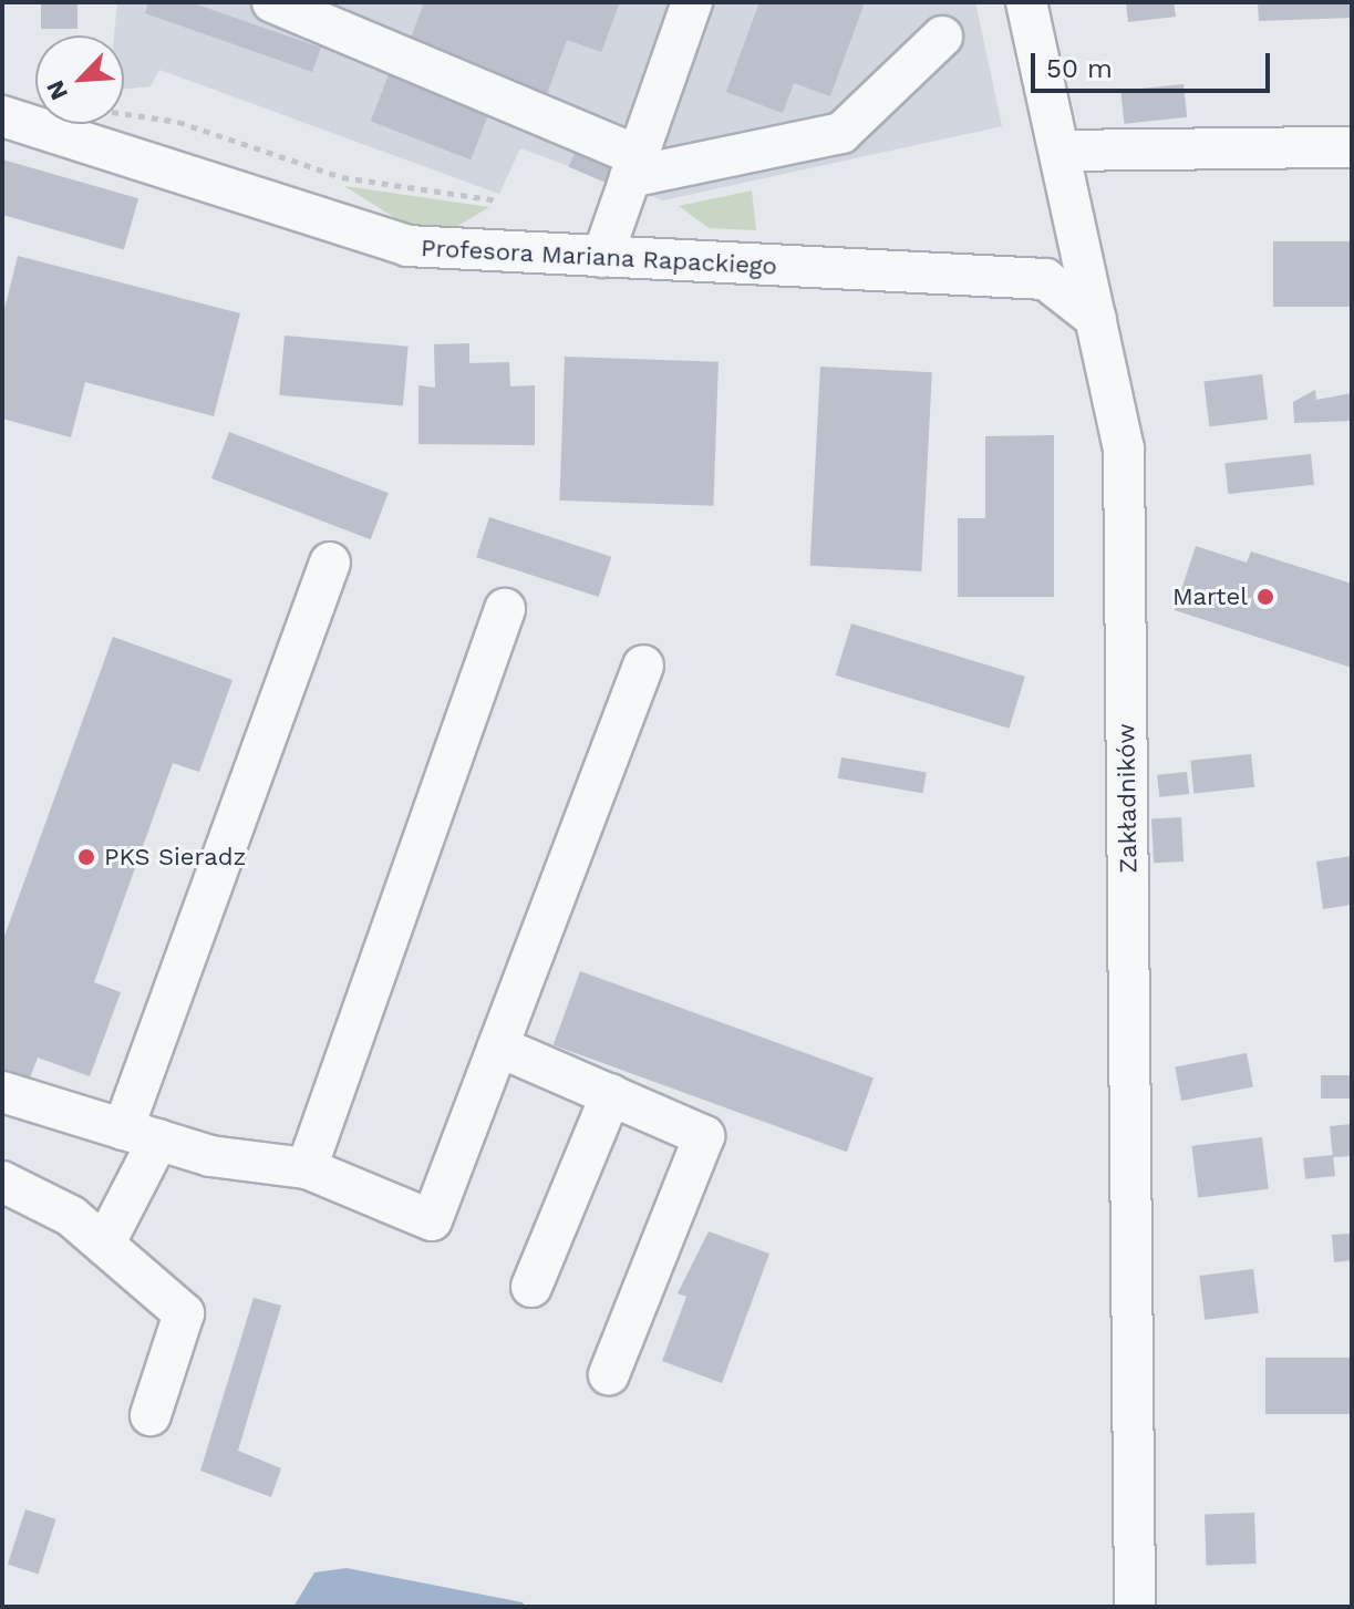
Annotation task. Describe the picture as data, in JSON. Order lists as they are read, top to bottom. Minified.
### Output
{"streets":{"street":["Profesora Mariana Rapackiego","Zakładników"]},"crossings":[["Profesora Mariana Rapackiego","Zakładników"]],"places":["Martel","PKS Sieradz"],"scale_bar":"50 m","north":"bottom left"}
